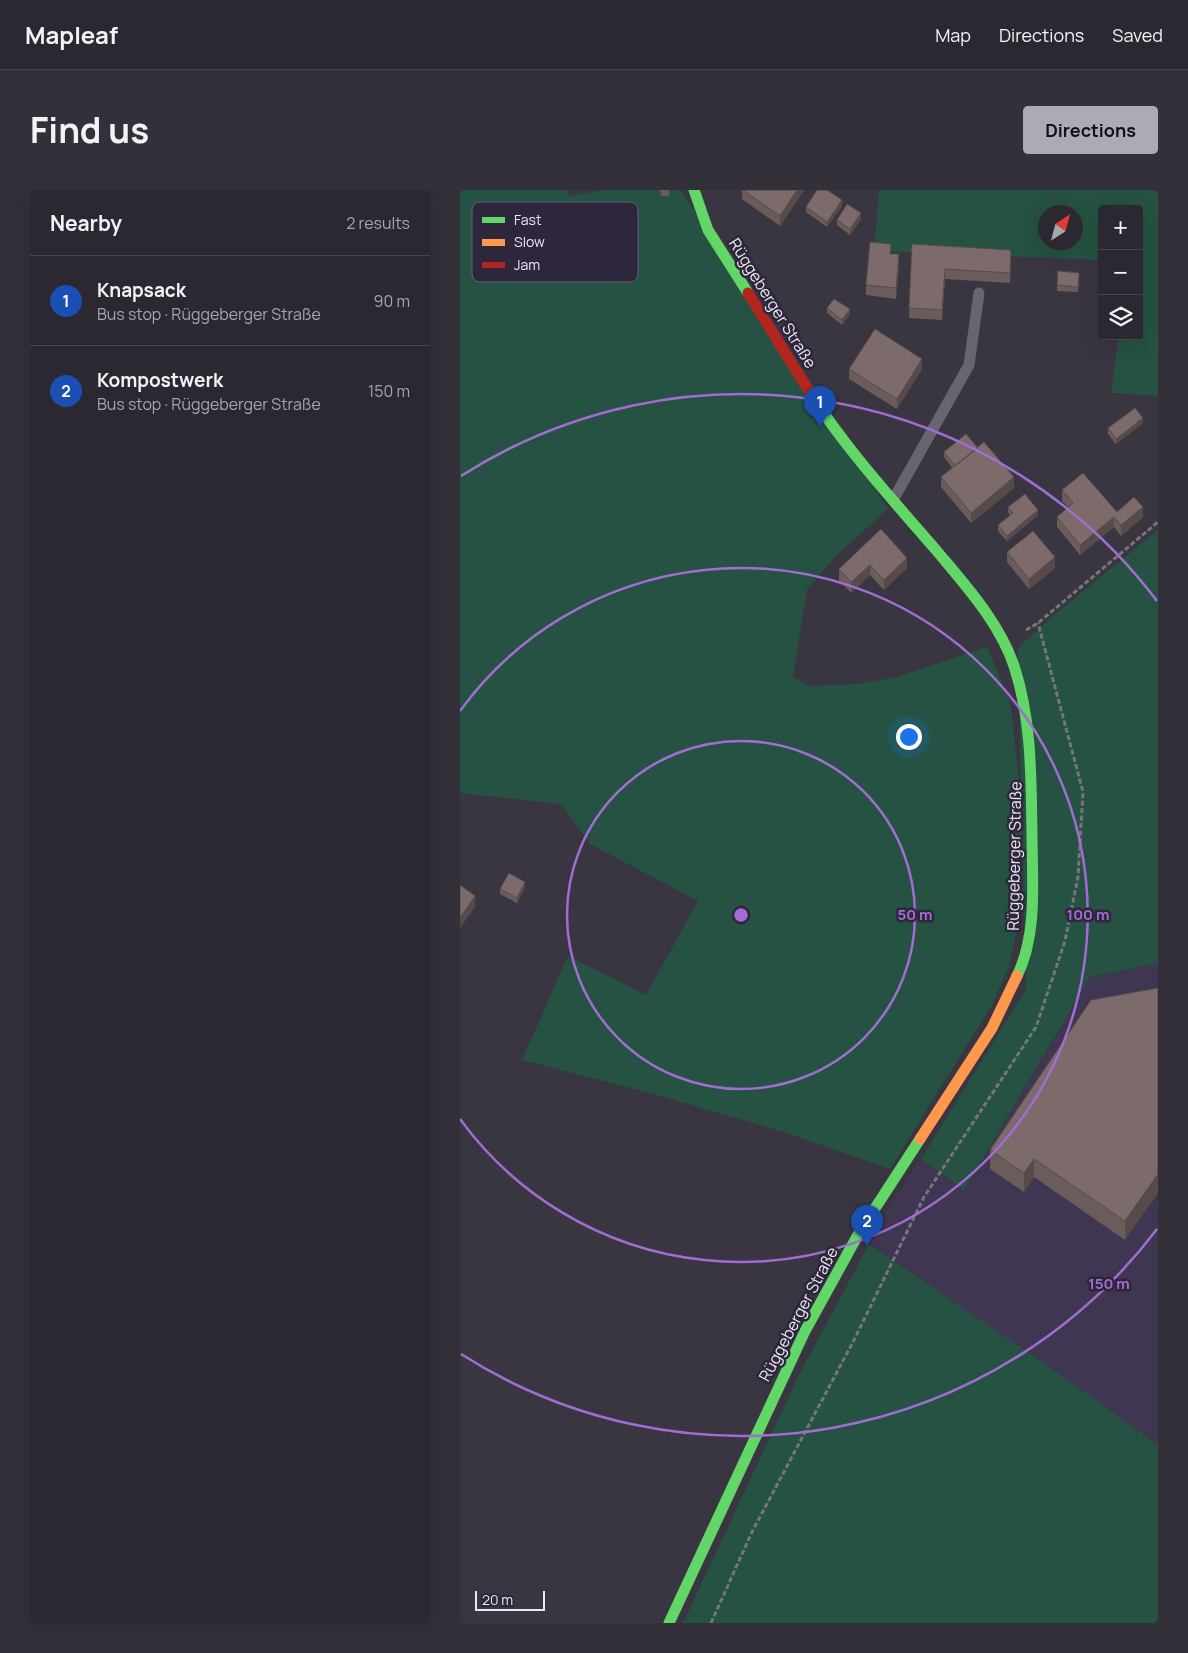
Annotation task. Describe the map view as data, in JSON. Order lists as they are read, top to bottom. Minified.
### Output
{"streets":{"street":["Rüggeberger Straße"]},"legend":["Fast","Slow","Jam"],"scale_bar":"20 m","north":"top right","page":{"header":"Mapleaf","nav":["Map","Directions","Saved"],"title":"Find us","buttons":"Directions","heading":["Nearby","2 results"],"map_buttons":["+","−"],"list":[{"mark":"1","name":"Knapsack","note":"Bus stop · Rüggeberger Straße","value":"90 m"},{"mark":"2","name":"Kompostwerk","note":"Bus stop · Rüggeberger Straße","value":"150 m"}],"pins":["1","2"],"scale":"20 m"},"rings":["50 m","100 m","150 m"]}
